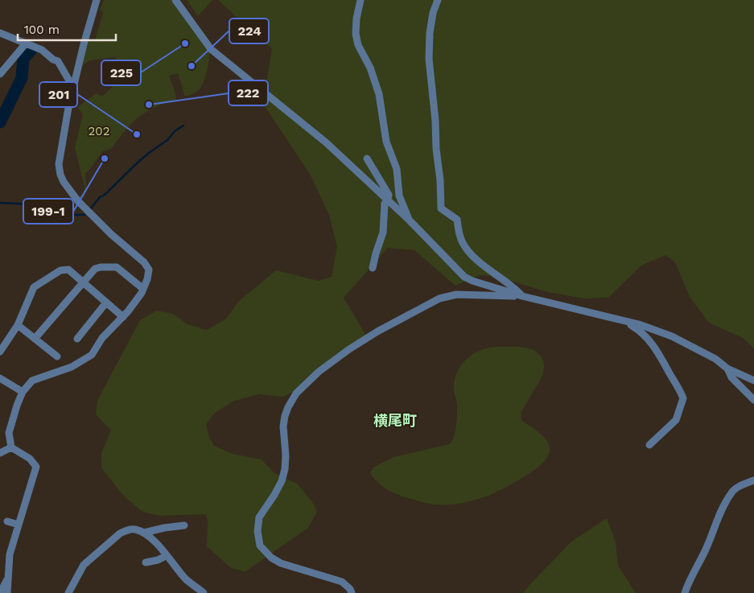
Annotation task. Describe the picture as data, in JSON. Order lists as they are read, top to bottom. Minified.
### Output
{"districts":["横尾町"],"parks":["202"],"places":["225","224","222","201","199-1"],"scale_bar":"100 m"}
